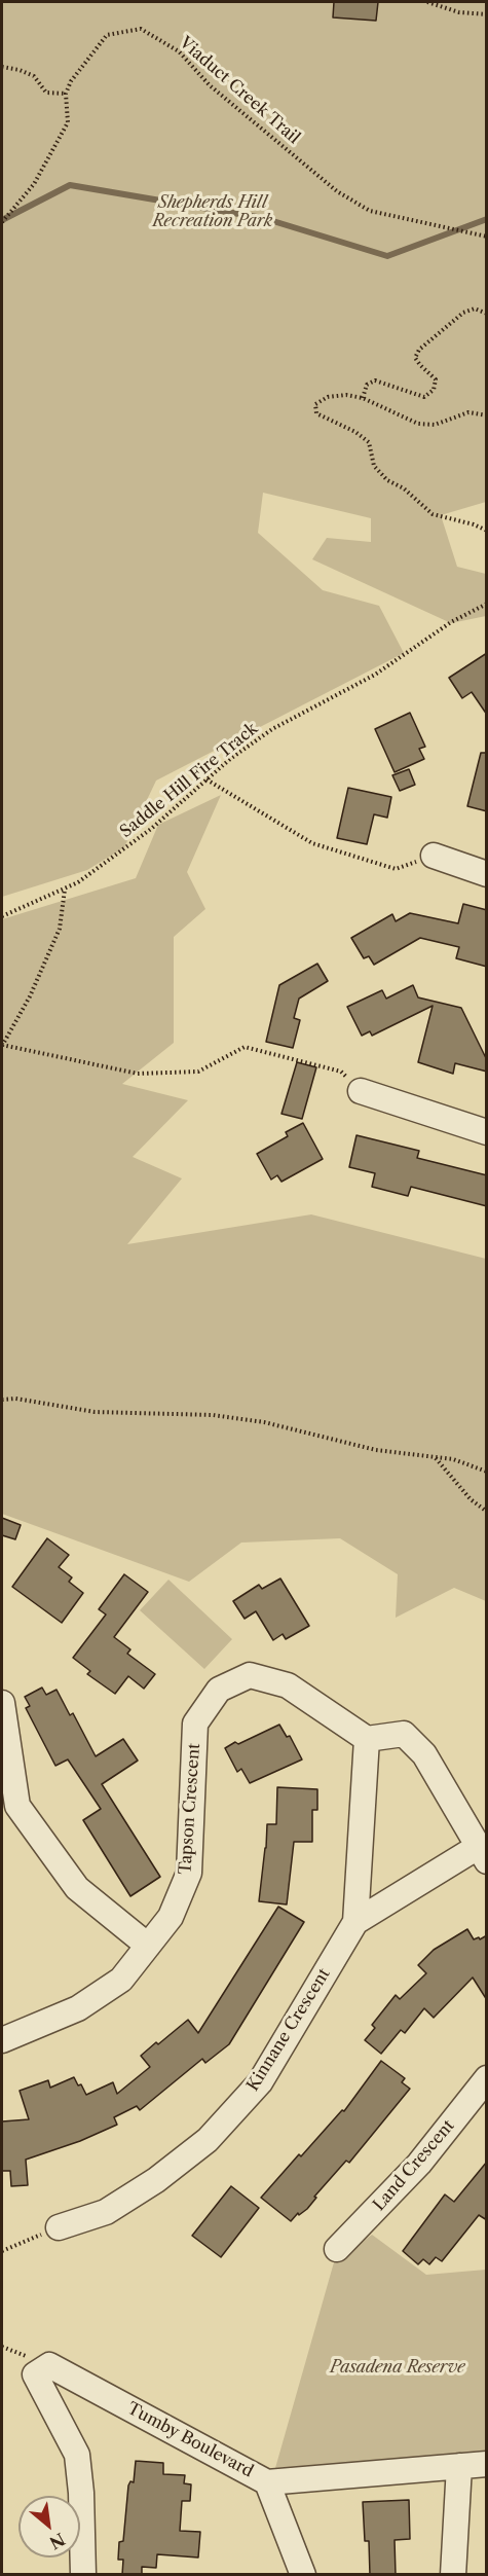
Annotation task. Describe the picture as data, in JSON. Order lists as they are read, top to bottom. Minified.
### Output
{"streets":{"street":["Tapson Crescent","Kinnane Crescent","Land Crescent","Tumby Boulevard"],"path":["Viaduct Creek Trail","Saddle Hill Fire Track"]},"crossings":[["Tapson Crescent","Kinnane Crescent"]],"parks":["Shepherds Hill Recreation Park","Pasadena Reserve"],"north":"bottom right"}
